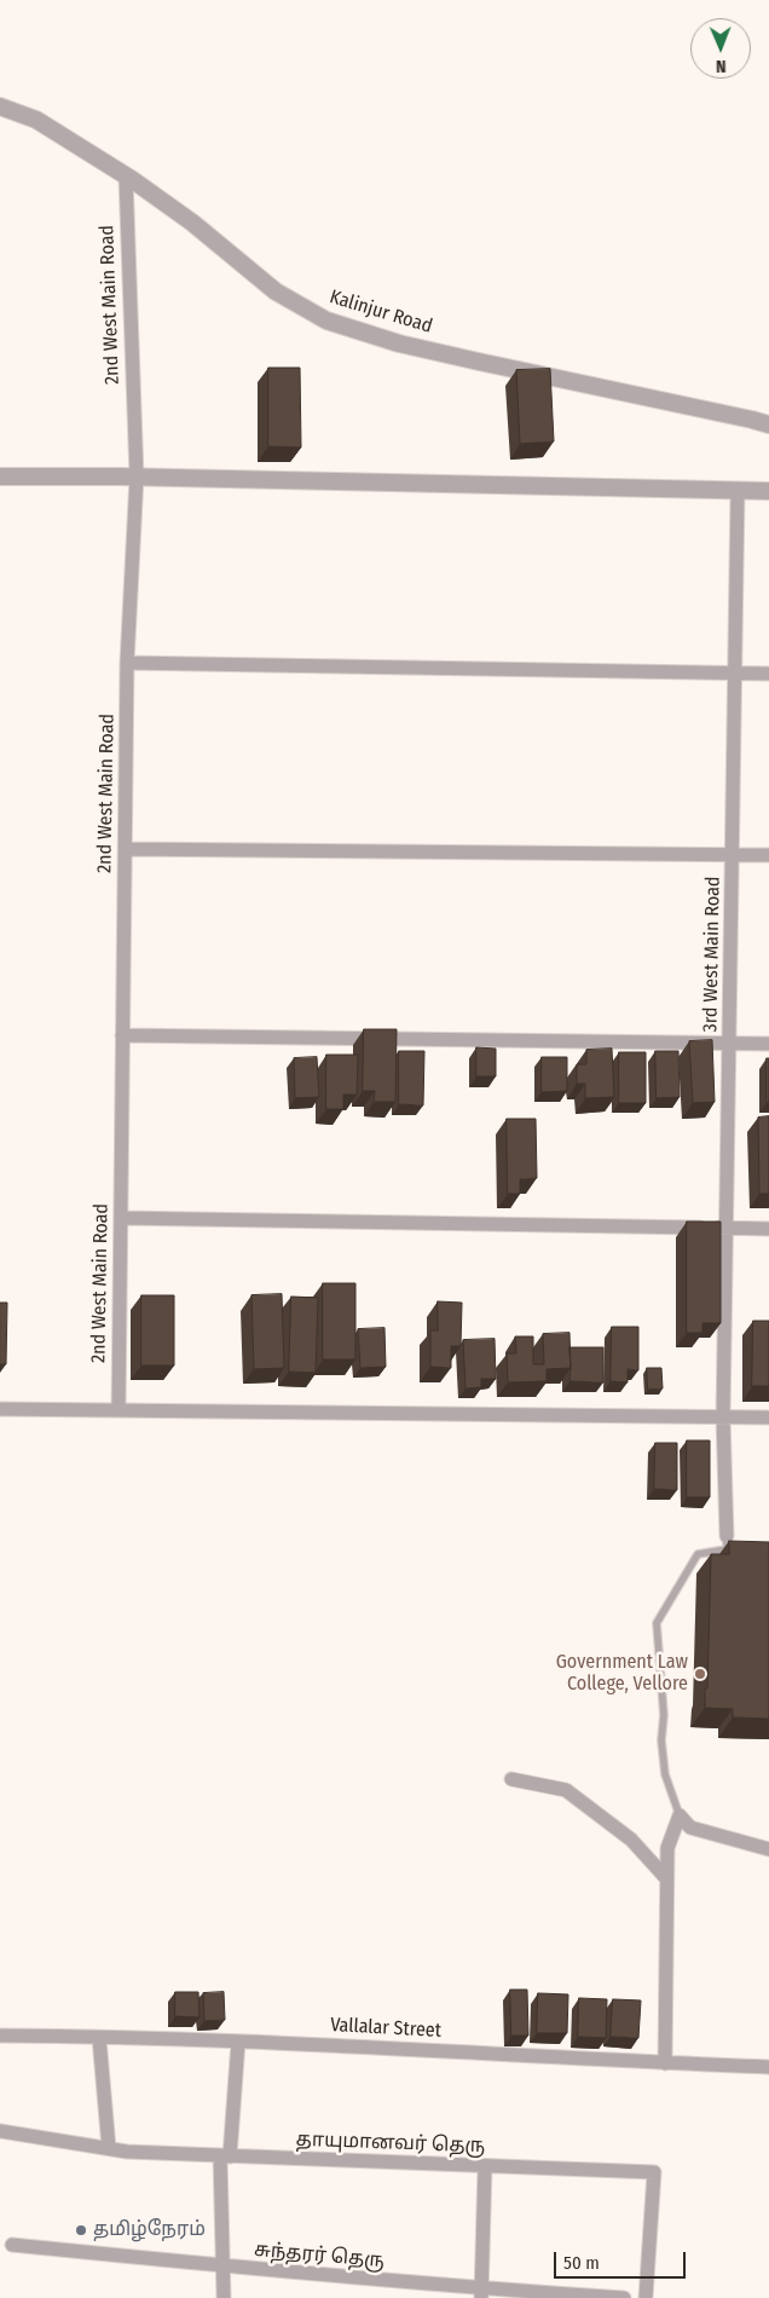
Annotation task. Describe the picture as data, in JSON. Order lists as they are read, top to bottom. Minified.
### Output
{"streets":{"street":["2nd West Main Road","Kalinjur Road","3rd West Main Road","Vallalar Street","தாயுமானவர் தெரு","சுந்தரர் தெரு"]},"crossings":[["2nd West Main Road","Kalinjur Road"]],"places":["Government Law College, Vellore","தமிழ்நேரம்"],"scale_bar":"50 m","north":"bottom"}
